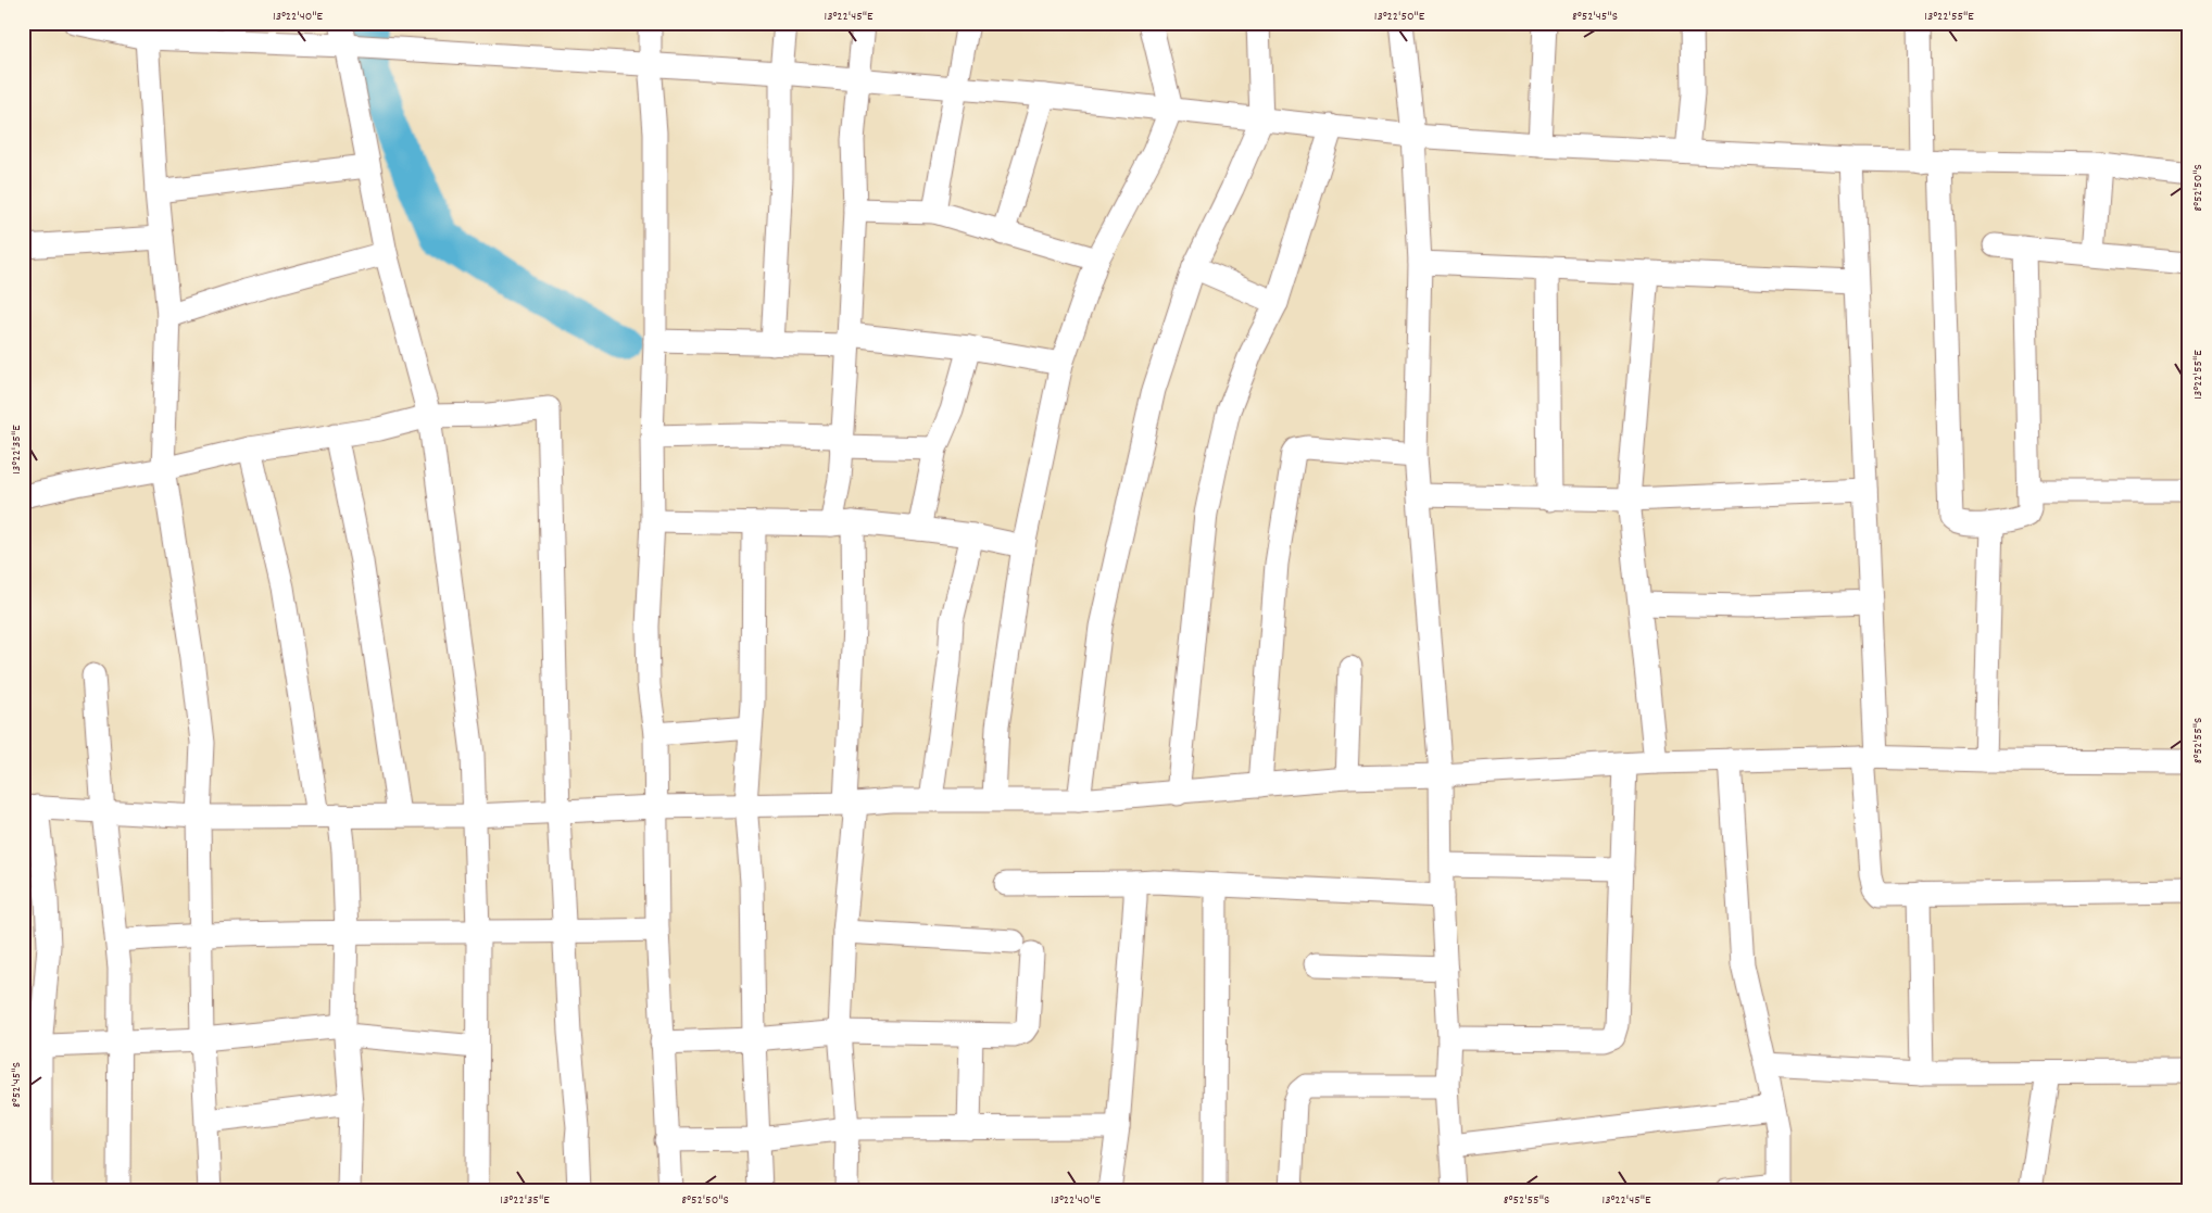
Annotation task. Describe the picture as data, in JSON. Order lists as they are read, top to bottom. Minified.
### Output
{"coordinates":["13°22'40\"E","13°22'45\"E","13°22'50\"E","8°52'45\"S","13°22'55\"E","8°52'50\"S","13°22'35\"E","8°52'55\"S"]}
